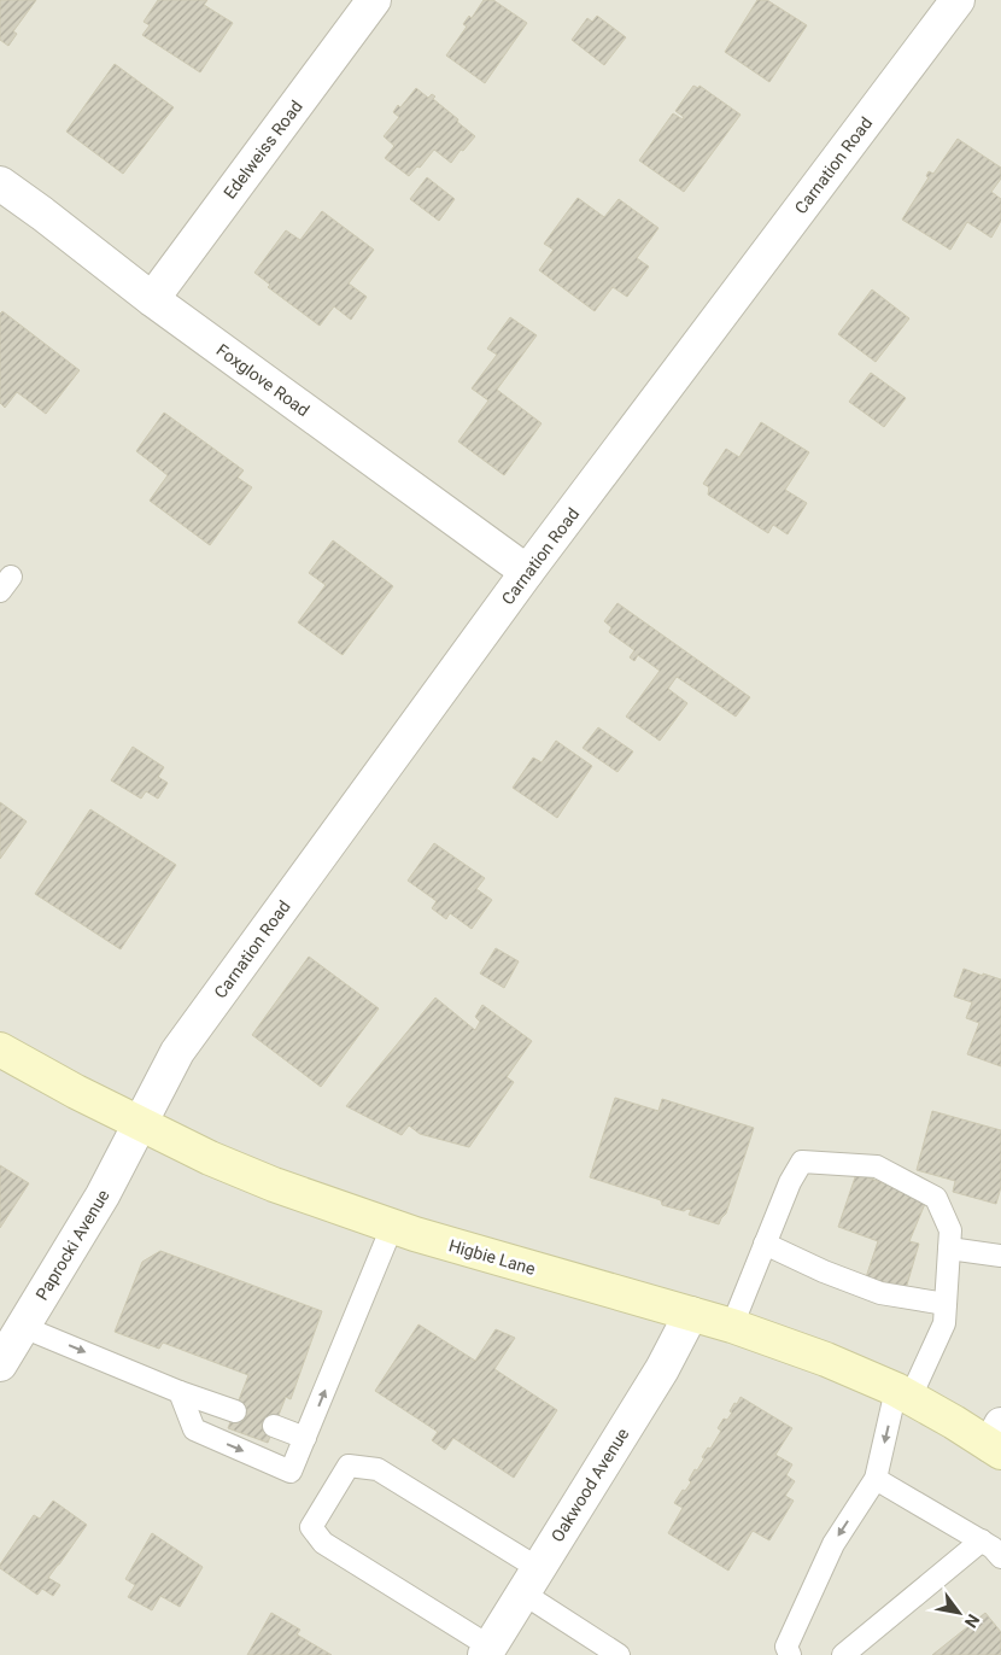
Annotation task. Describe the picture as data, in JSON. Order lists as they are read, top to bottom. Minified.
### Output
{"streets":{"main road":["Higbie Lane"],"street":["Edelweiss Road","Carnation Road","Foxglove Road","Paprocki Avenue","Oakwood Avenue"]},"crossings":[["Edelweiss Road","Foxglove Road"],["Carnation Road","Foxglove Road"],["Carnation Road","Paprocki Avenue"],["Carnation Road","Higbie Lane"],["Paprocki Avenue","Higbie Lane"],["Higbie Lane","Oakwood Avenue"]],"north":"bottom right"}
